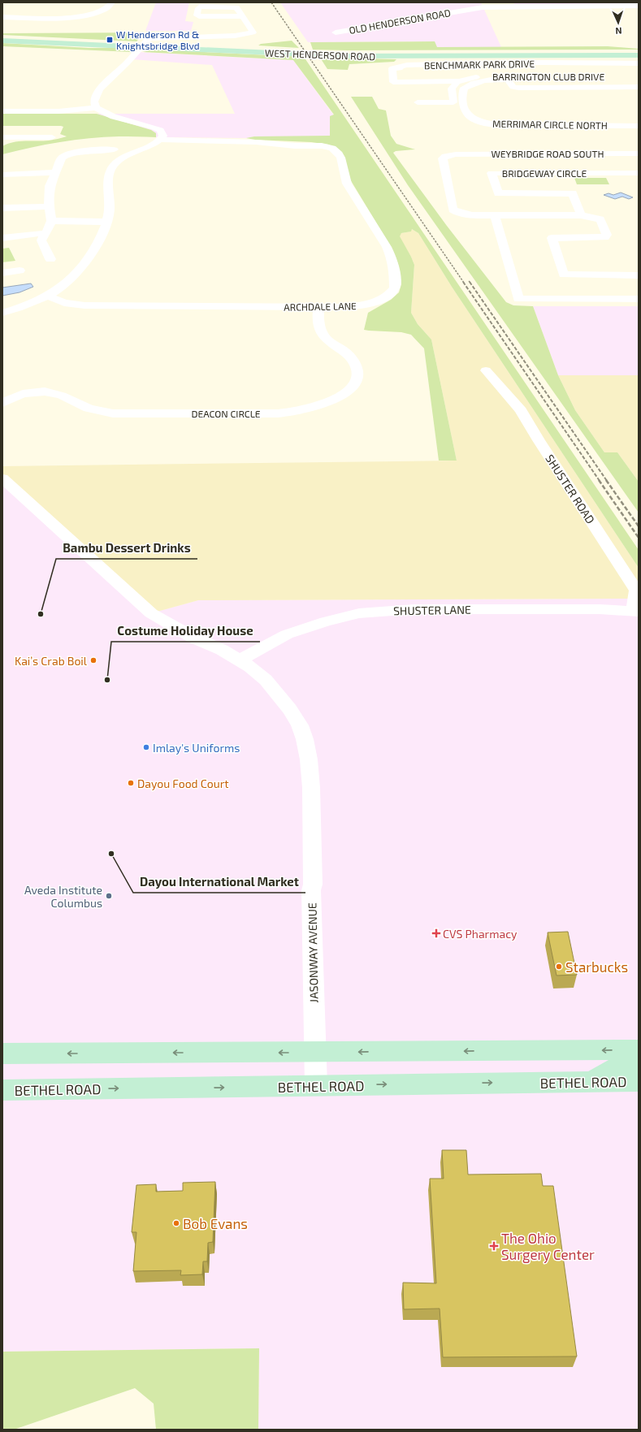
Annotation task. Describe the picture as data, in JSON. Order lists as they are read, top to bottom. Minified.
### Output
{"streets":{"main road":["WEST HENDERSON ROAD","BETHEL ROAD"],"street":["OLD HENDERSON ROAD","BENCHMARK PARK DRIVE","BARRINGTON CLUB DRIVE","MERRIMAR CIRCLE NORTH","WEYBRIDGE ROAD SOUTH","BRIDGEWAY CIRCLE","ARCHDALE LANE","DEACON CIRCLE","SHUSTER ROAD","SHUSTER LANE","JASONWAY AVENUE"]},"crossings":[["BENCHMARK PARK DRIVE","BARRINGTON CLUB DRIVE"],["ARCHDALE LANE","DEACON CIRCLE"],["SHUSTER ROAD","SHUSTER LANE"],["SHUSTER LANE","JASONWAY AVENUE"],["JASONWAY AVENUE","BETHEL ROAD"]],"places":{"transit":["W Henderson Rd & Knightsbridge Blvd"],"other":["Bambu Dessert Drinks","Kai’s Crab Boil","Costume Holiday House","Imlay's Uniforms","Dayou Food Court","Dayou International Market","Aveda Institute Columbus","Starbucks","Bob Evans"],"health":["CVS Pharmacy","The Ohio Surgery Center"]},"north":"bottom"}
